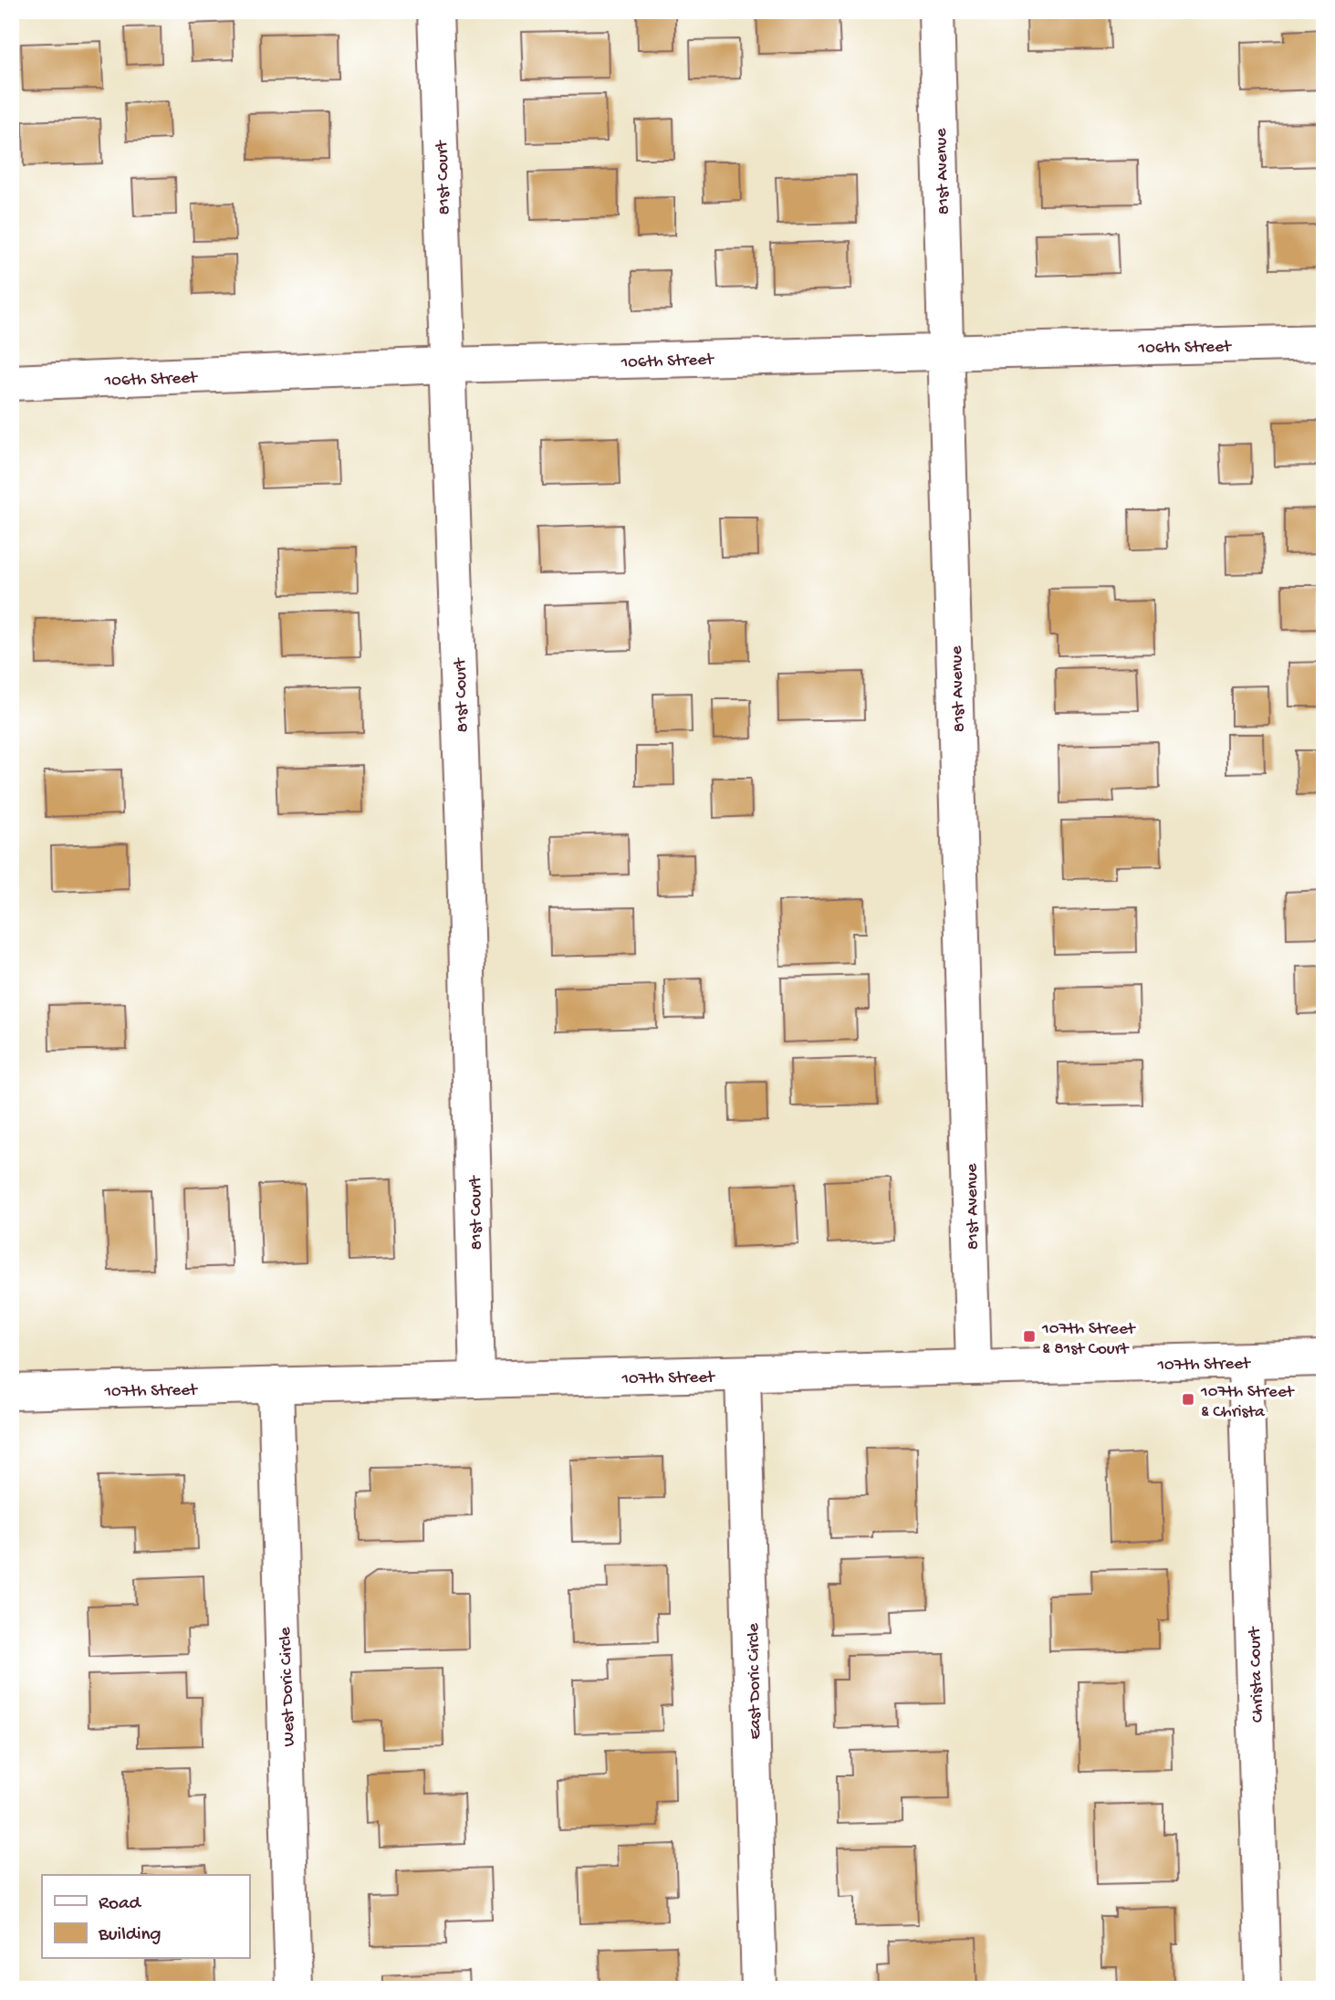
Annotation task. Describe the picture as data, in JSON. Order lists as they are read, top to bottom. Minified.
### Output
{"streets":{"street":["81st Avenue","81st Court","106th Street","107th Street","Christa Court","East Doric Circle","West Doric Circle"]},"crossings":[["81st Avenue","106th Street"],["81st Avenue","107th Street"],["81st Court","106th Street"],["81st Court","107th Street"],["107th Street","Christa Court"],["107th Street","East Doric Circle"],["107th Street","West Doric Circle"]],"places":{"transit":["107th Street & 81st Court","107th Street & Christa"]},"legend":["Road","Building"]}
